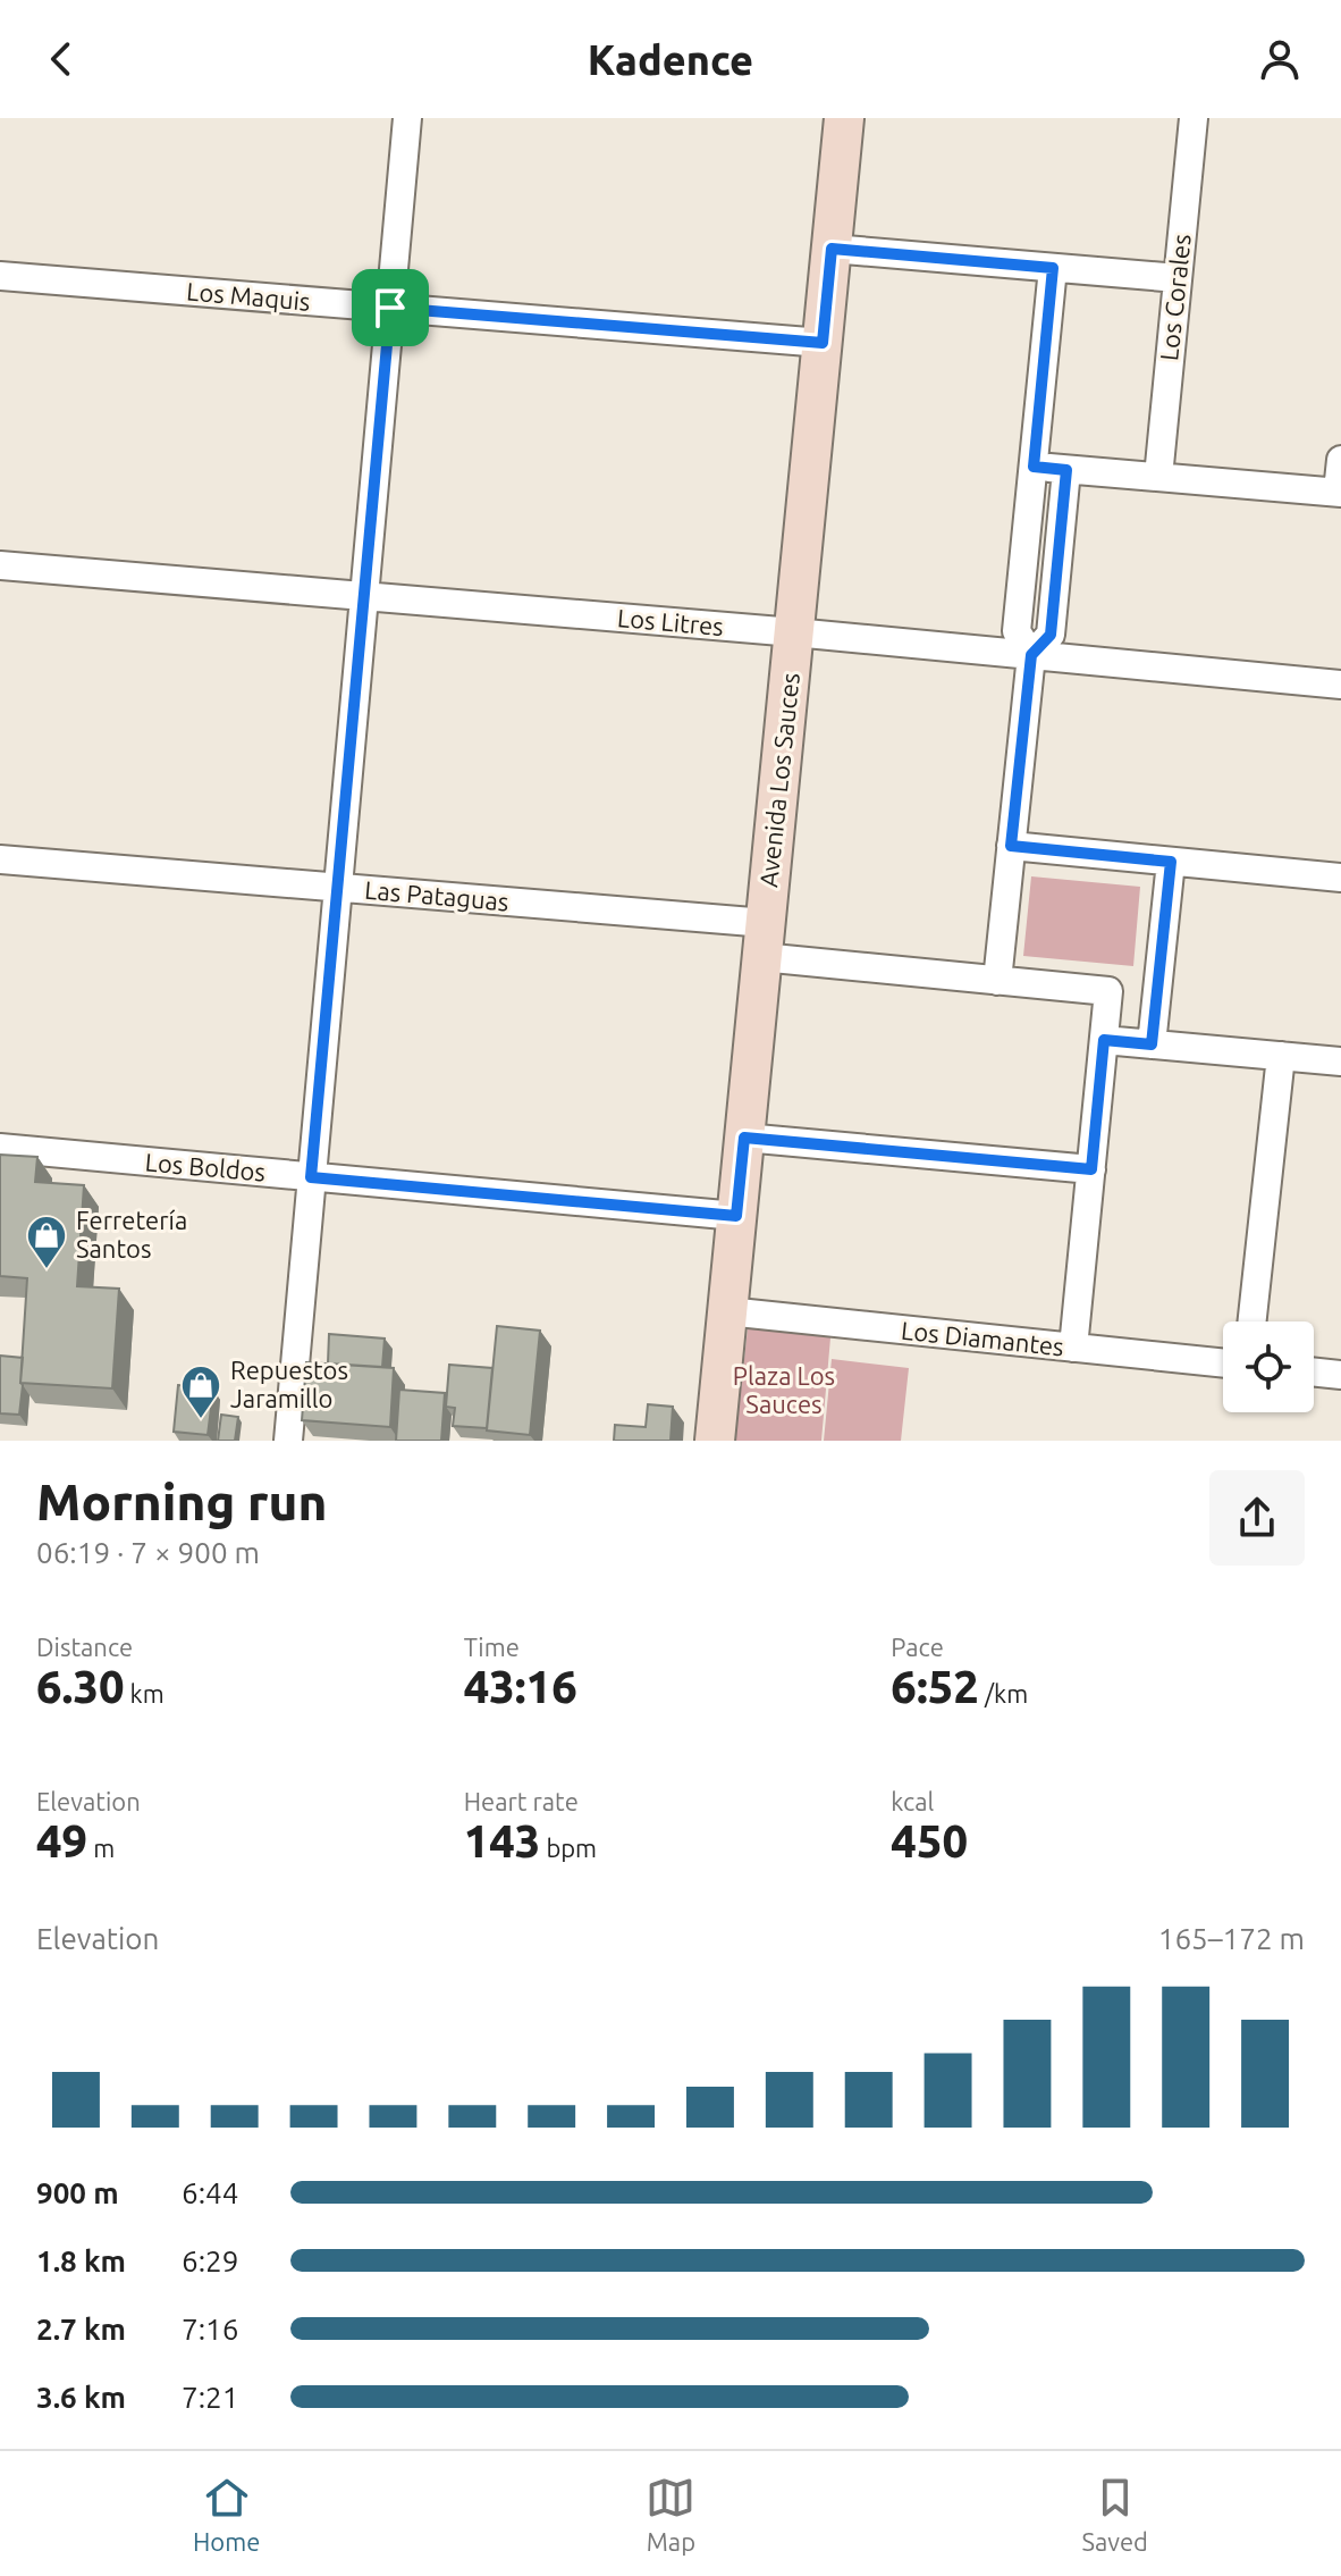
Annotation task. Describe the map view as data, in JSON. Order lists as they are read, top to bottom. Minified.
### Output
{"streets":{"street":["Los Maquis","Los Corales","Los Litres","Avenida Los Sauces","Las Pataguas","Los Boldos","Los Diamantes"]},"crossings":[["Los Maquis","Avenida Los Sauces"],["Los Litres","Avenida Los Sauces"],["Avenida Los Sauces","Las Pataguas"],["Avenida Los Sauces","Los Boldos"],["Avenida Los Sauces","Los Diamantes"]],"parks":["Plaza Los Sauces"],"places":{"shop":["Ferretería Santos","Repuestos Jaramillo"]},"page":{"header":"Kadence","heading":["Morning run","06:19 · 7 × 900 m"],"stats":[["Distance","6.30 km"],["Time","43:16"],["Pace","6:52 /km"],["Elevation","49 m"],["Heart rate","143 bpm"],["kcal","450"]],"chart":["Elevation","165–172 m"],"list":[{"name":"900 m","note":"6:44"},{"name":"1.8 km","note":"6:29"},{"name":"2.7 km","note":"7:16"},{"name":"3.6 km","note":"7:21"}],"tabs":["Home","Map","Saved"]}}
